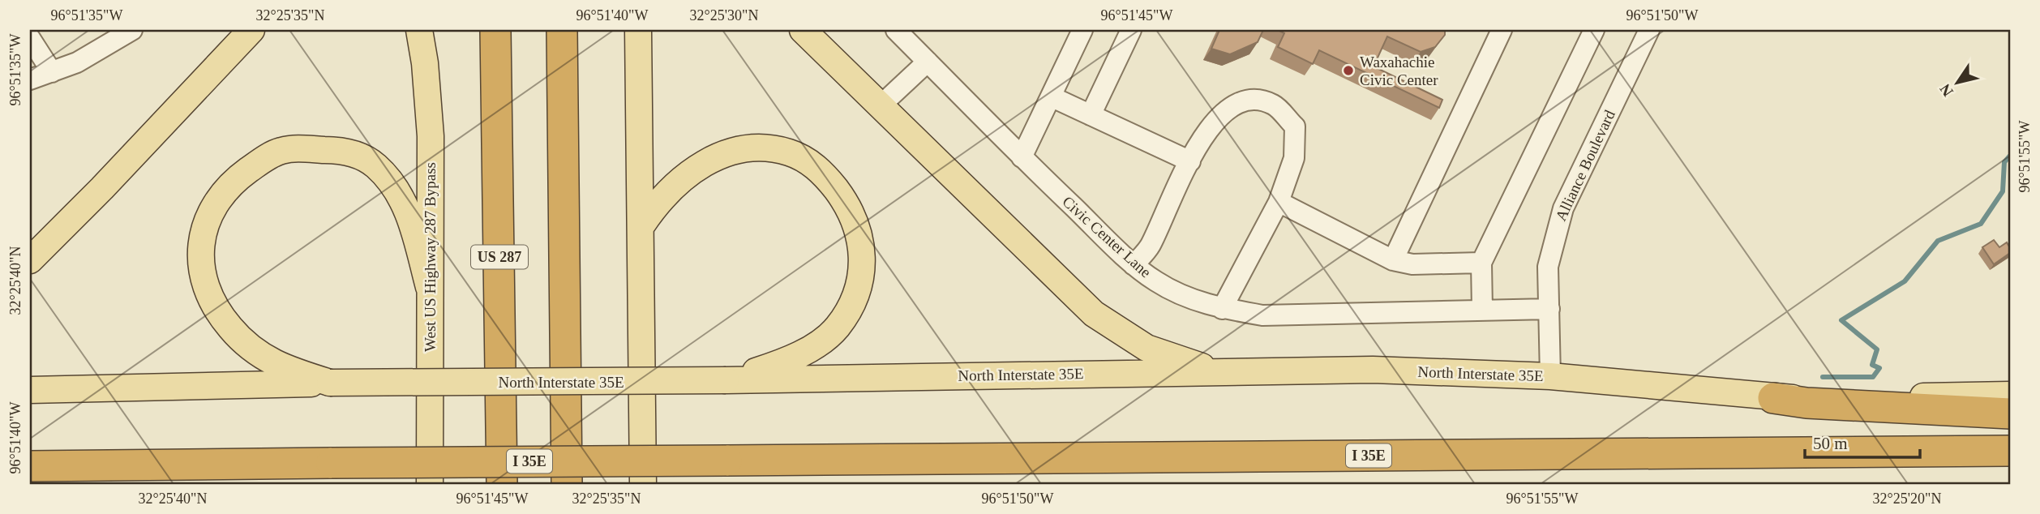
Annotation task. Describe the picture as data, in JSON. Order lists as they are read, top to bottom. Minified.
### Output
{"streets":{"highway":["US 287","I 35E"],"main road":["West US Highway 287 Bypass","North Interstate 35E"],"street":["Alliance Boulevard","Civic Center Lane"]},"crossings":[["Alliance Boulevard","Civic Center Lane"],["Alliance Boulevard","North Interstate 35E"]],"places":["Waxahachie Civic Center"],"scale_bar":"50 m","north":"bottom left","coordinates":["96°51'35\"W","32°25'35\"N","96°51'40\"W","32°25'30\"N","96°51'45\"W","96°51'50\"W","96°51'55\"W","32°25'40\"N","32°25'20\"N"]}
